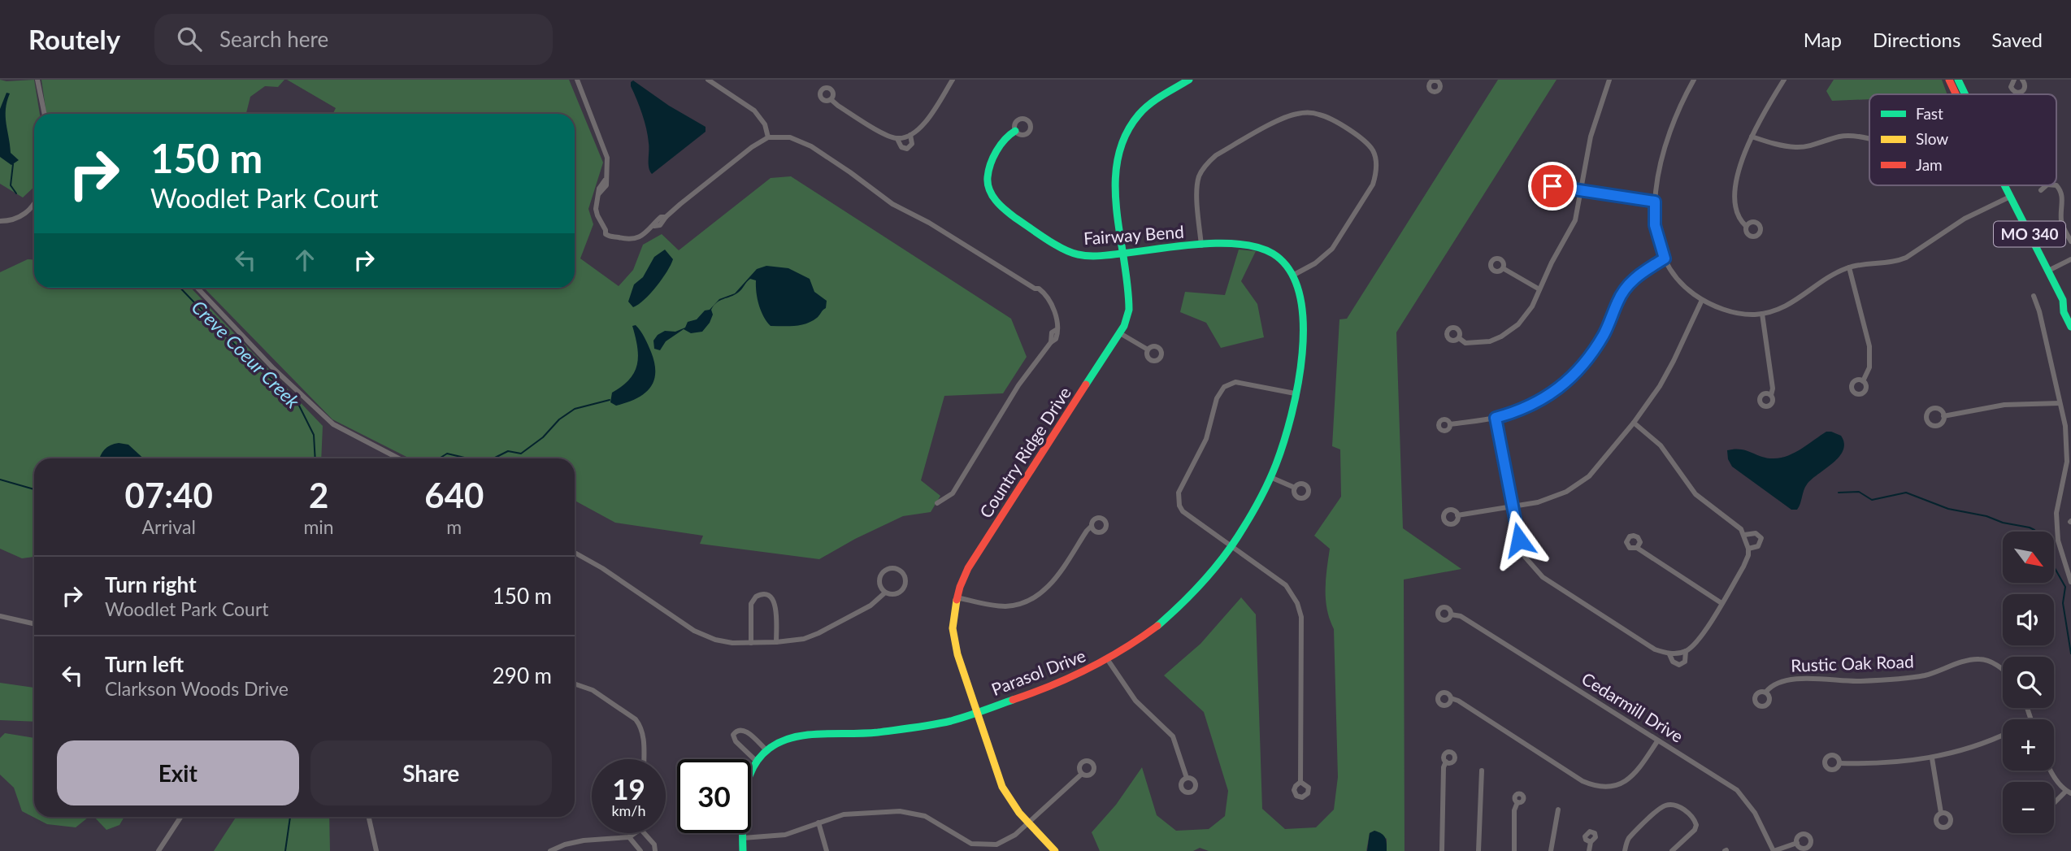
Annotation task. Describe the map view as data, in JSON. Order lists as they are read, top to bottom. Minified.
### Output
{"streets":{"street":["MO 340","Fairway Bend","Country Ridge Drive","Rustic Oak Road","Parasol Drive","Cedarmill Drive"]},"crossings":[["Fairway Bend","Country Ridge Drive"],["Fairway Bend","Parasol Drive"],["Country Ridge Drive","Parasol Drive"]],"water":["Creve Coeur Creek"],"legend":["Fast","Slow","Jam"],"north":"bottom right","page":{"header":"Routely","search":"Search here","nav":["Map","Directions","Saved"],"turn":["150 m","Woodlet Park Court"],"eta":["07:40","Arrival","2","min","640","m"],"map_buttons":["+","−"],"list":[{"name":"Turn right","note":"Woodlet Park Court","value":"150 m"},{"name":"Turn left","note":"Clarkson Woods Drive","value":"290 m"}],"buttons":["Exit","Share"],"speed":"19 km/h","limit":"30"}}
